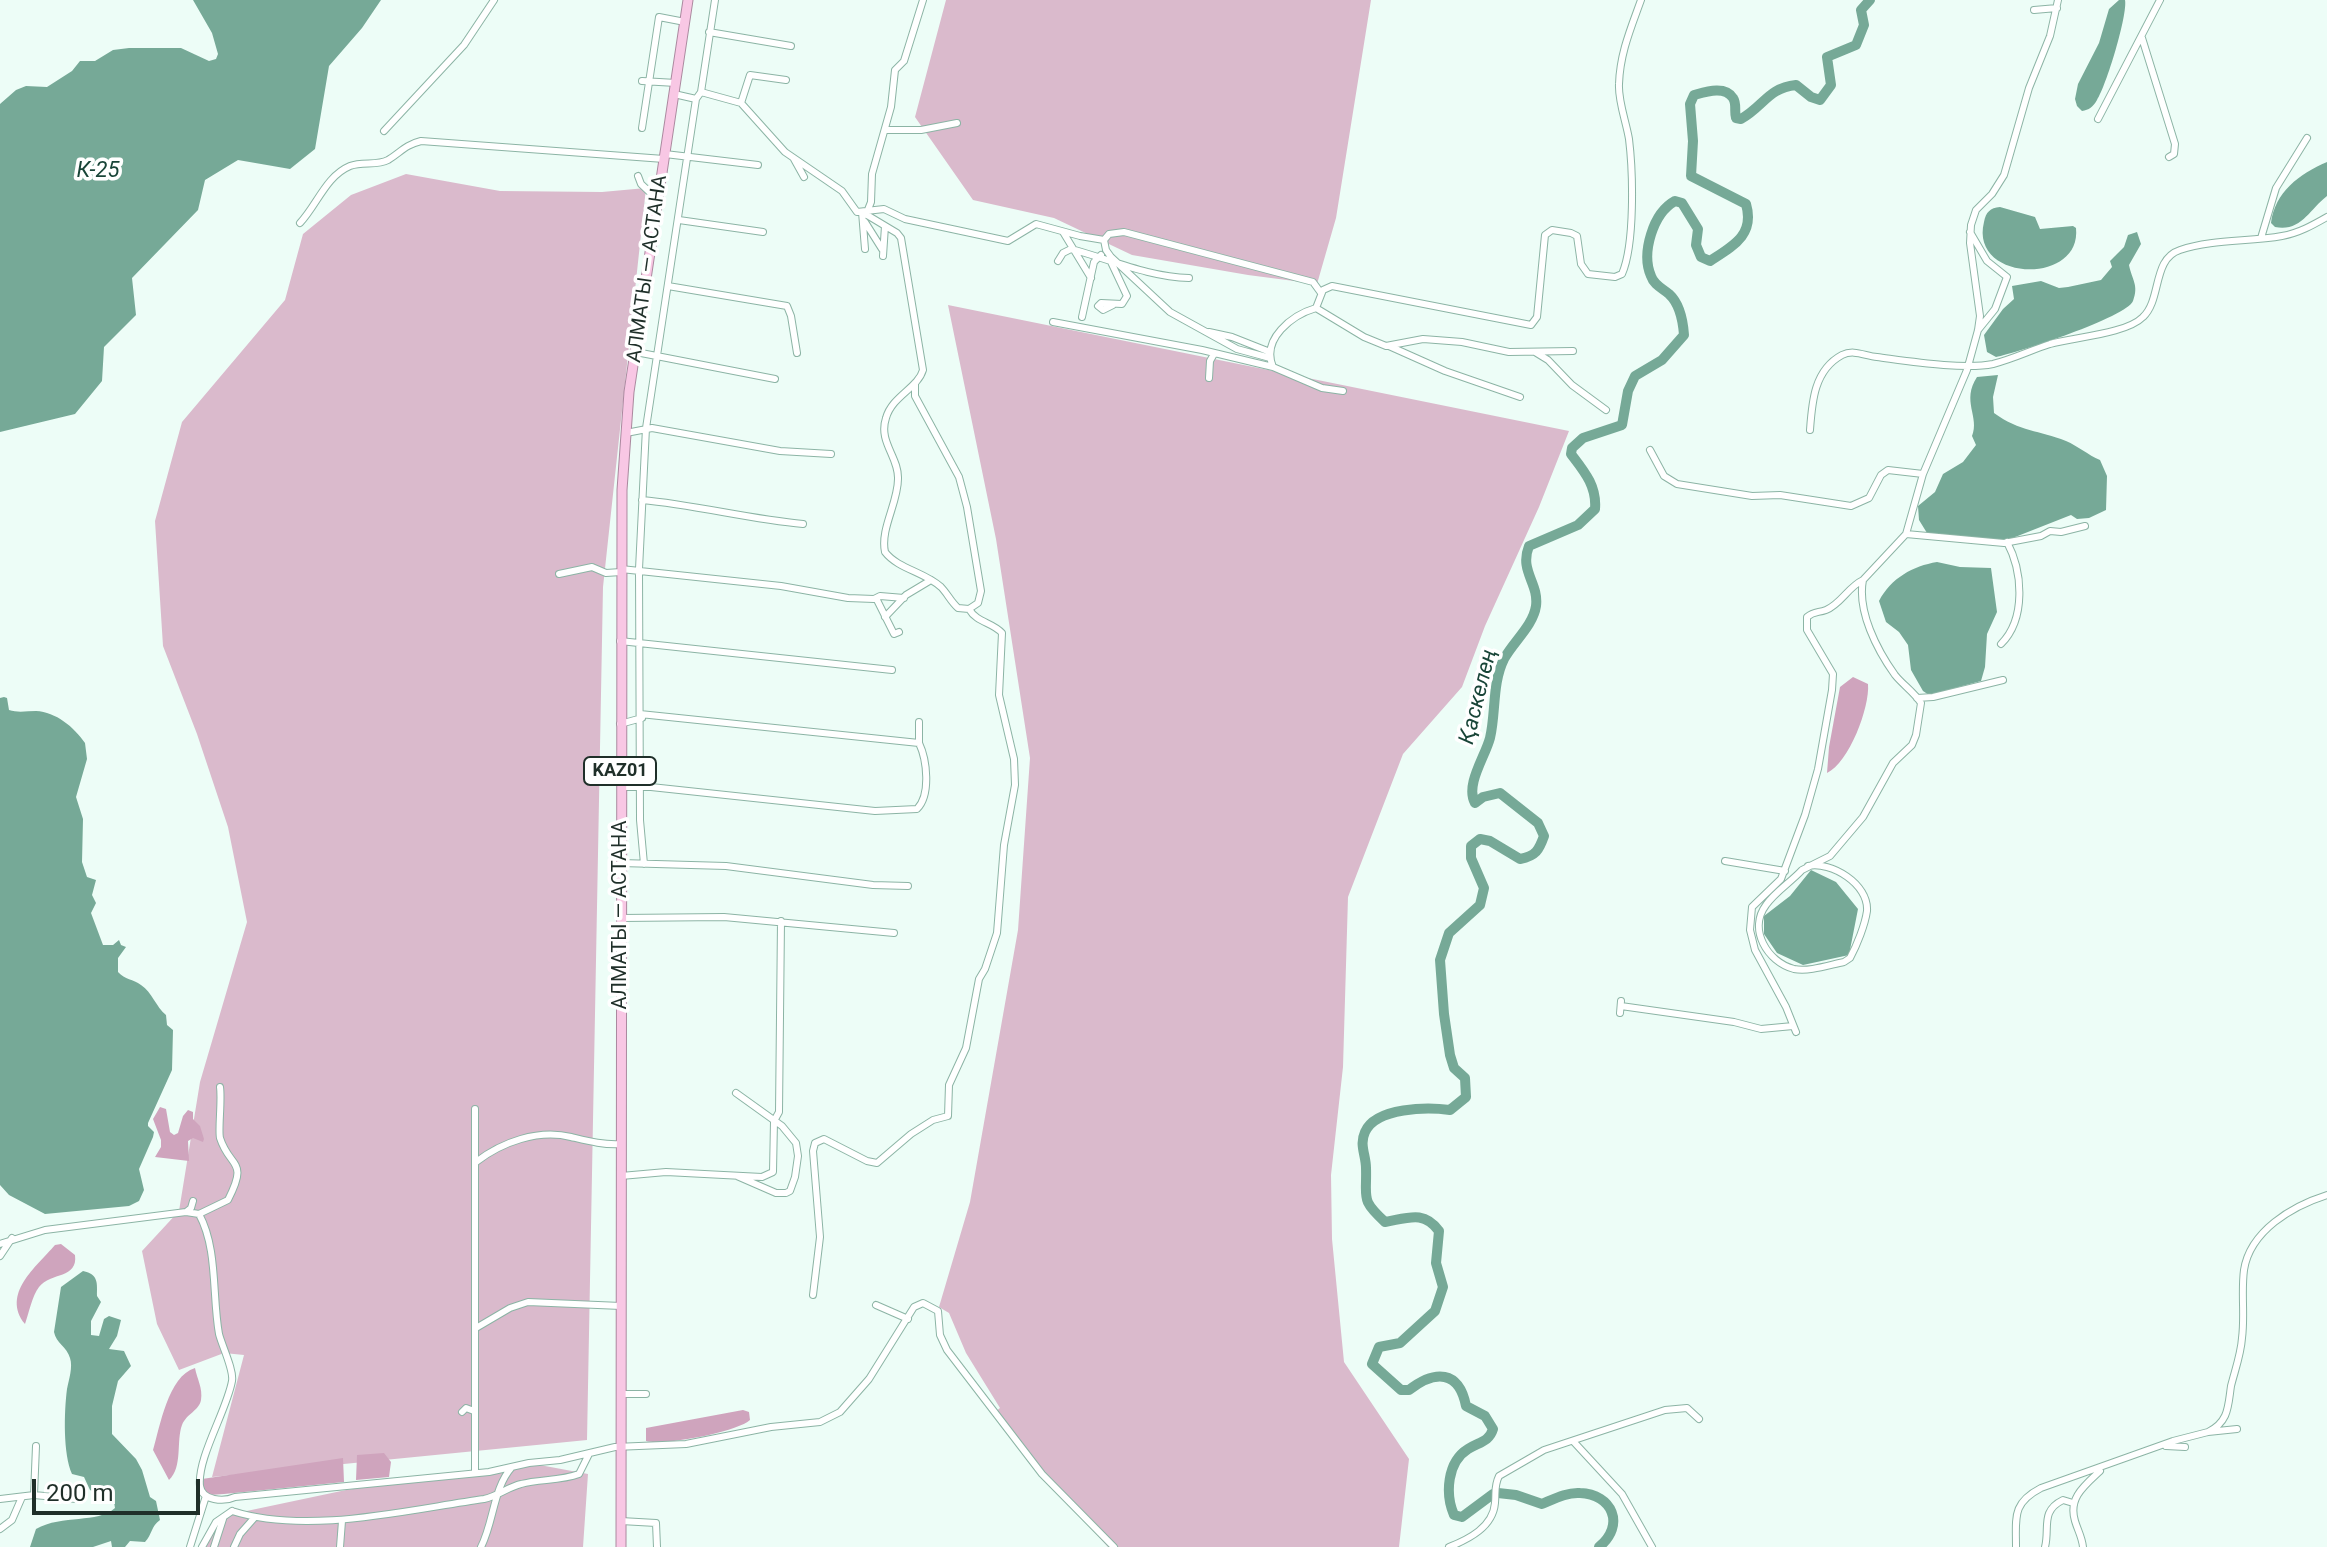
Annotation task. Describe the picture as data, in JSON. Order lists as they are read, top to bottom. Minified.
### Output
{"streets":{"highway":["АЛМАТЫ — АСТАНА","KАZ01"]},"water":["К-25","Қаскелең"],"scale_bar":"200 m"}
